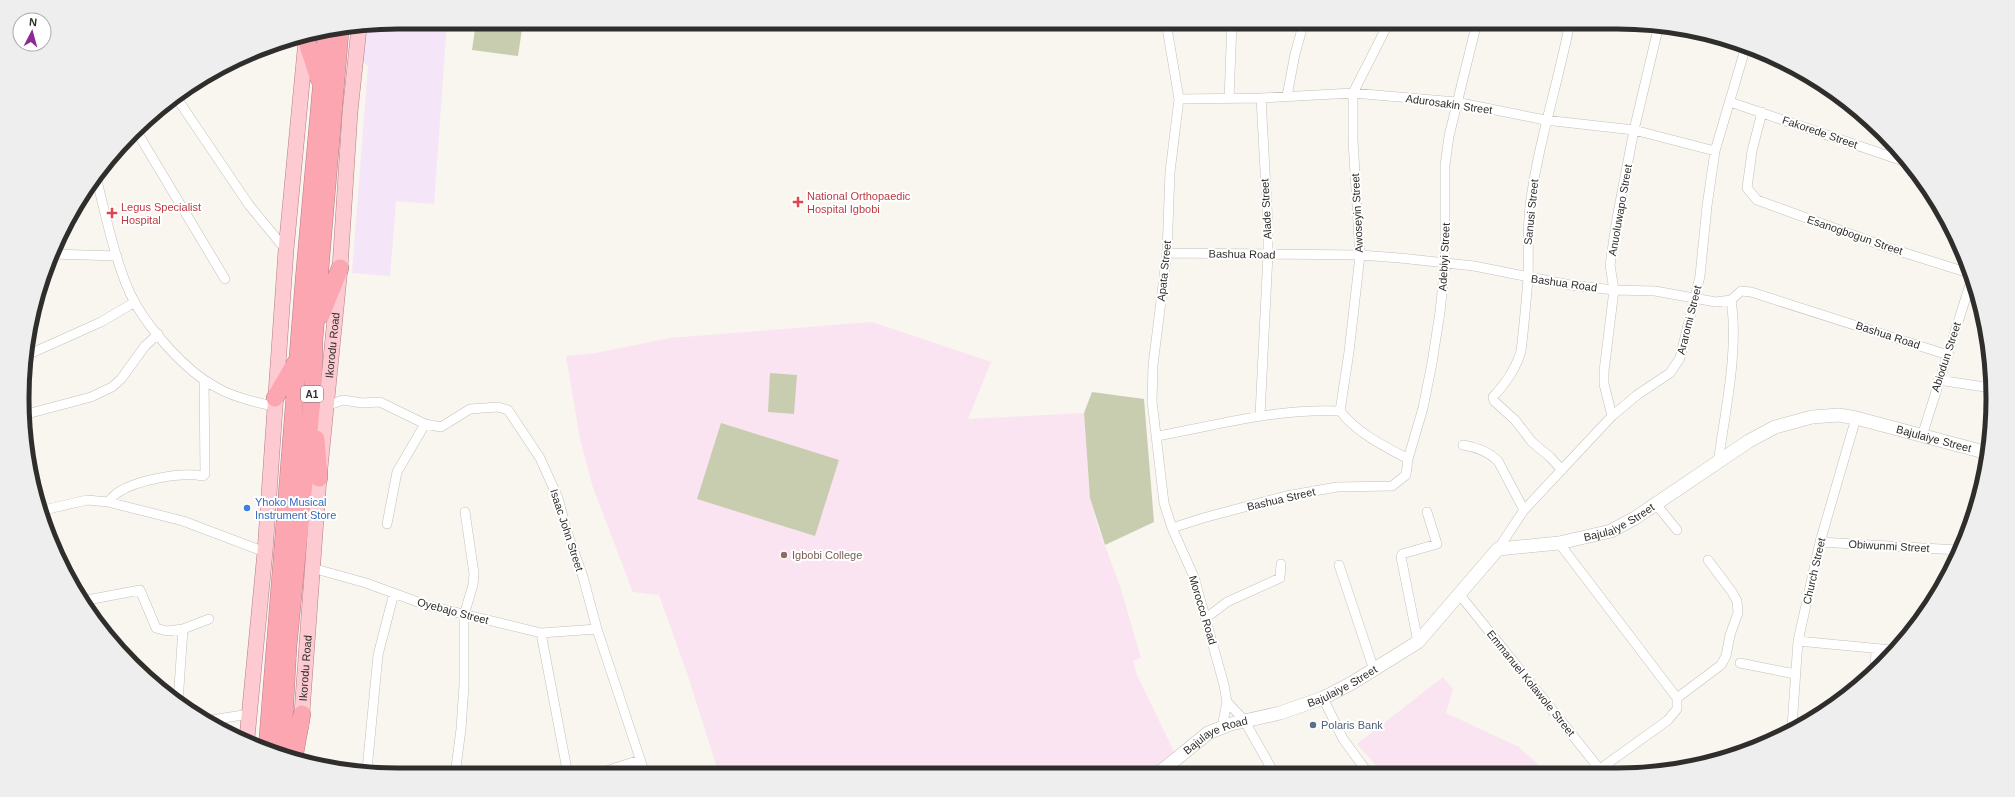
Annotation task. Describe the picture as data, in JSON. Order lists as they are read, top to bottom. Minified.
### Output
{"streets":{"highway":["Ikorodu Road","A1"],"street":["Adurosakin Street","Fakorede Street","Alade Street","Anuoluwapo Street","Sanusi Street","Awoseyin Street","Esanogbogun Street","Bashua Road","Adebiyi Street","Apata Street","Araromi Street","Abiodun Street","Bajulaiye Street","Bashua Street","Isaac John Street","Obiwunmi Street","Church Street","Morocco Road","Oyebajo Street","Emmanuel Kolawole Street","Bajulaye Road"]},"crossings":[["Adurosakin Street","Alade Street"],["Adurosakin Street","Anuoluwapo Street"],["Adurosakin Street","Sanusi Street"],["Adurosakin Street","Awoseyin Street"],["Adurosakin Street","Adebiyi Street"],["Adurosakin Street","Apata Street"],["Adurosakin Street","Araromi Street"],["Fakorede Street","Esanogbogun Street"],["Fakorede Street","Araromi Street"],["Alade Street","Bashua Road"],["Anuoluwapo Street","Bashua Road"],["Anuoluwapo Street","Araromi Street"],["Sanusi Street","Bashua Road"],["Sanusi Street","Araromi Street"],["Awoseyin Street","Bashua Road"],["Bashua Road","Adebiyi Street"],["Bashua Road","Apata Street"],["Bashua Road","Araromi Street"],["Bashua Road","Abiodun Street"],["Adebiyi Street","Bashua Street"],["Apata Street","Bashua Street"],["Apata Street","Morocco Road"],["Araromi Street","Bajulaiye Street"],["Ikorodu Road","Isaac John Street"],["Ikorodu Road","Oyebajo Street"],["Abiodun Street","Bajulaiye Street"],["Bajulaiye Street","Church Street"],["Bajulaiye Street","Emmanuel Kolawole Street"],["Bajulaiye Street","Bajulaye Road"],["Bashua Street","Morocco Road"],["Isaac John Street","Oyebajo Street"],["Obiwunmi Street","Church Street"],["Morocco Road","Bajulaye Road"]],"places":{"health":["National Orthopaedic Hospital Igbobi","Legus Specialist Hospital"],"other":["Yhoko Musical Instrument Store","Igbobi College","Polaris Bank"]},"north":"top"}
